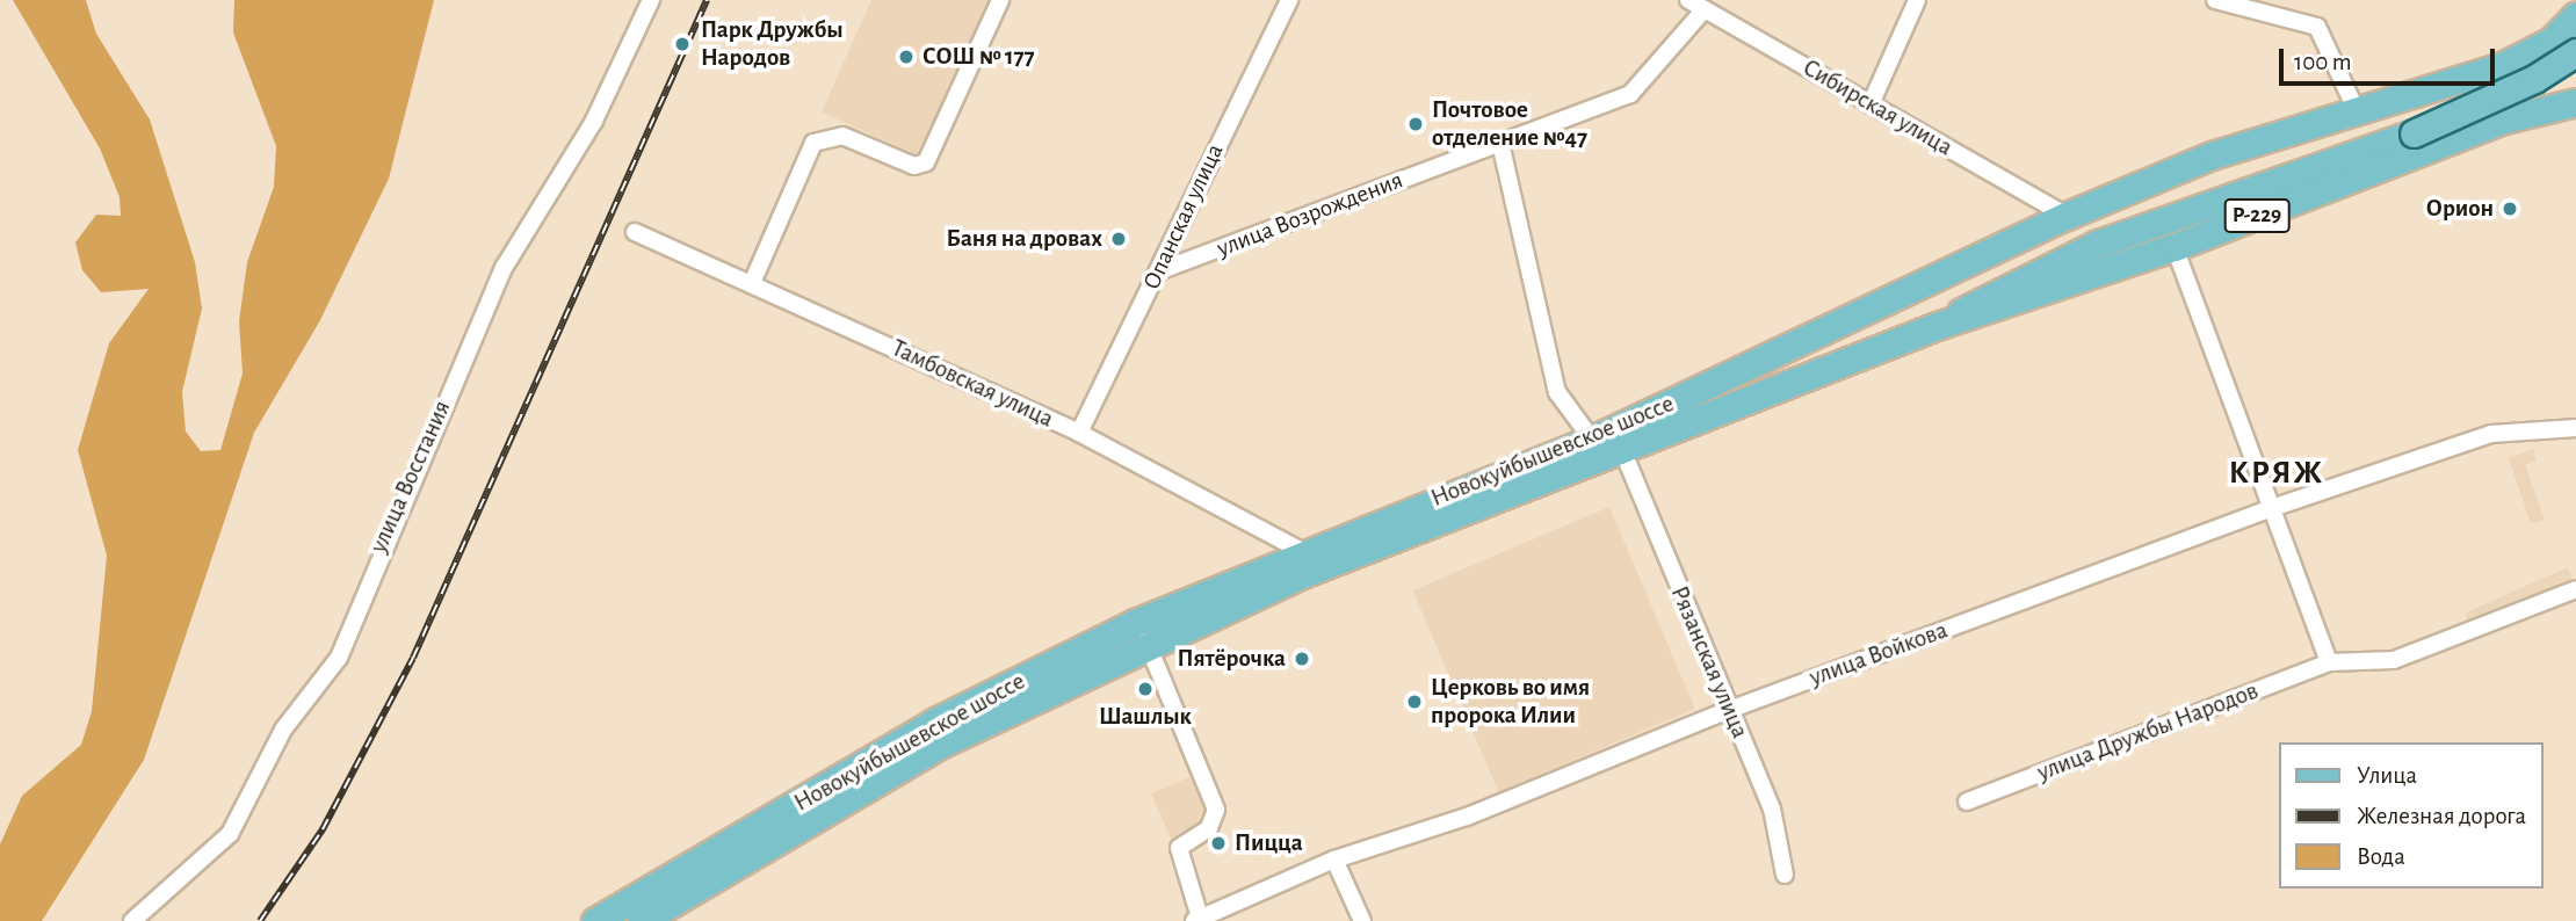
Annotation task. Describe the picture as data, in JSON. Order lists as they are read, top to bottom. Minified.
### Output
{"streets":{"main road":["Р-229","Новокуйбышевское шоссе"],"street":["Сибирская улица","улица Возрождения","Опанская улица","Тамбовская улица","улица Восстания","улица Войкова","Рязанская улица","улица Дружбы Народов"]},"crossings":[["Сибирская улица","улица Возрождения"],["Сибирская улица","Новокуйбышевское шоссе"],["улица Возрождения","Опанская улица"],["Опанская улица","Тамбовская улица"],["Тамбовская улица","Новокуйбышевское шоссе"],["Новокуйбышевское шоссе","Рязанская улица"],["улица Войкова","Рязанская улица"]],"districts":["КРЯЖ"],"places":["Парк Дружбы Народов","СОШ № 177","Почтовое отделение №47","Орион","Баня на дровах","Пятёрочка","Шашлык","Церковь во имя пророка Илии","Пицца"],"legend":["Улица","Железная дорога","Вода"],"scale_bar":"100 m"}
